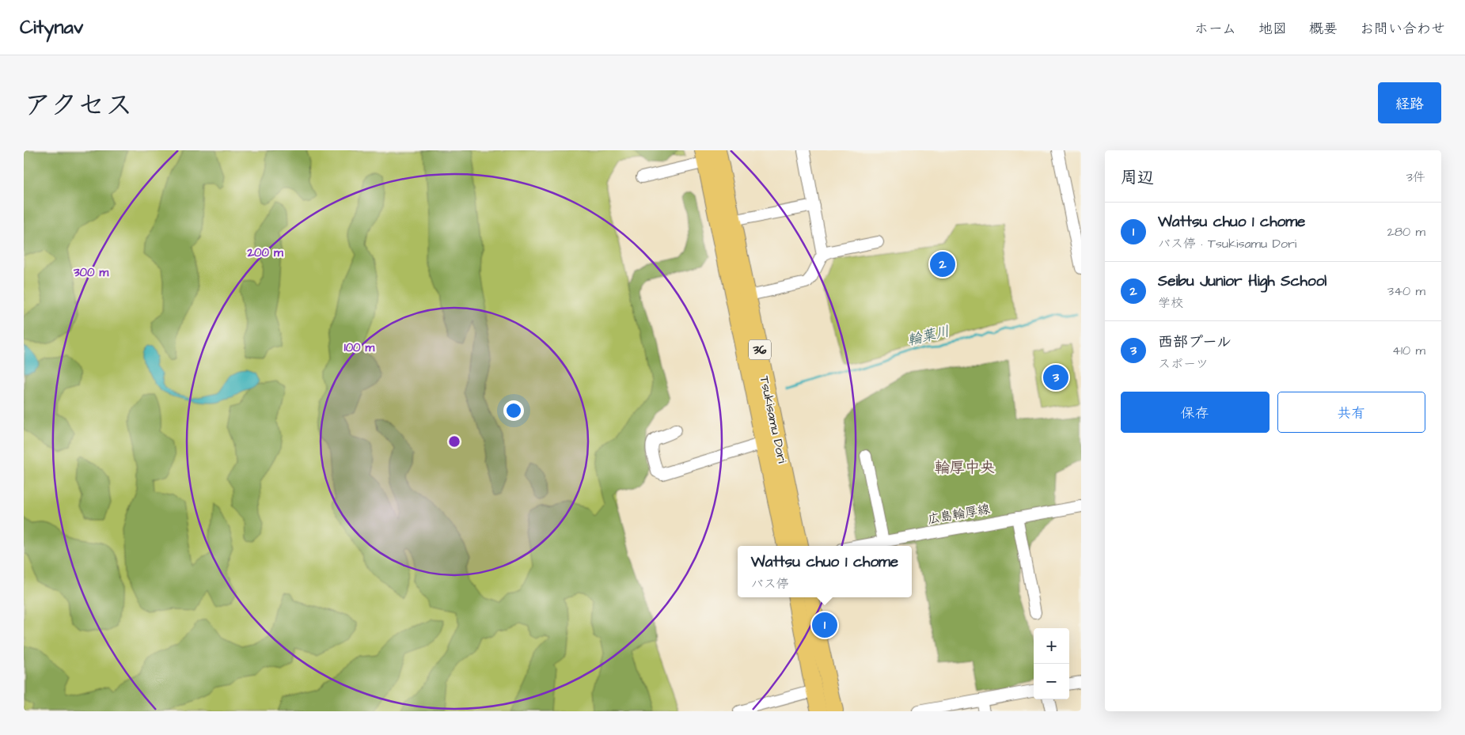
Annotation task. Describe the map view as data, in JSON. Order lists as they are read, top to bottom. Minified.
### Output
{"streets":{"highway":["36","Tsukisamu Dori"],"street":["広島輪厚線"]},"districts":["輪厚中央"],"water":["輪葉川"],"page":{"header":"Citynav","nav":["ホーム","地図","概要","お問い合わせ"],"title":"アクセス","buttons":["経路",["保存","共有"]],"heading":["周辺","3件"],"list":[{"mark":"1","name":"Wattsu chuo 1 chome","note":"バス停 · Tsukisamu Dori","value":"280 m"},{"mark":"2","name":"Seibu Junior High School","note":"学校","value":"340 m"},{"mark":"3","name":"西部プール","note":"スポーツ","value":"410 m"}],"pins":["2","3","1"],"popup":["Wattsu chuo 1 chome","バス停"],"map_buttons":["+","−"]},"rings":["200 m","300 m","100 m"]}
